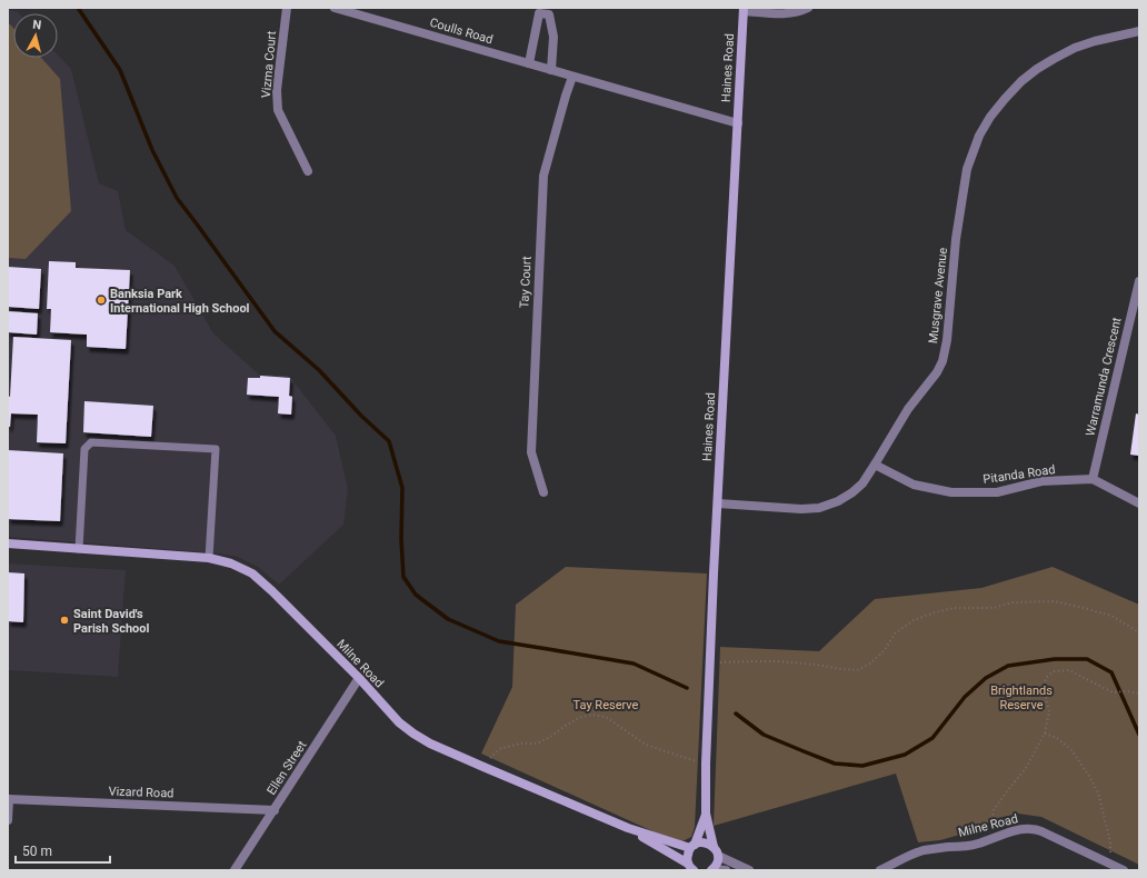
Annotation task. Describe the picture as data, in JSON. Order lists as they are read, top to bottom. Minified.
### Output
{"streets":{"main road":["Haines Road","Milne Road"],"street":["Coulls Road","Vizma Court","Tay Court","Musgrave Avenue","Warramunda Crescent","Pitanda Road","Ellen Street","Vizard Road"]},"crossings":[["Coulls Road","Haines Road"],["Coulls Road","Tay Court"],["Haines Road","Musgrave Avenue"],["Haines Road","Milne Road"],["Musgrave Avenue","Pitanda Road"],["Warramunda Crescent","Pitanda Road"],["Milne Road","Ellen Street"],["Ellen Street","Vizard Road"]],"parks":["Brightlands Reserve","Tay Reserve"],"places":["Banksia Park International High School","Saint David's Parish School"],"scale_bar":"50 m","north":"top"}
